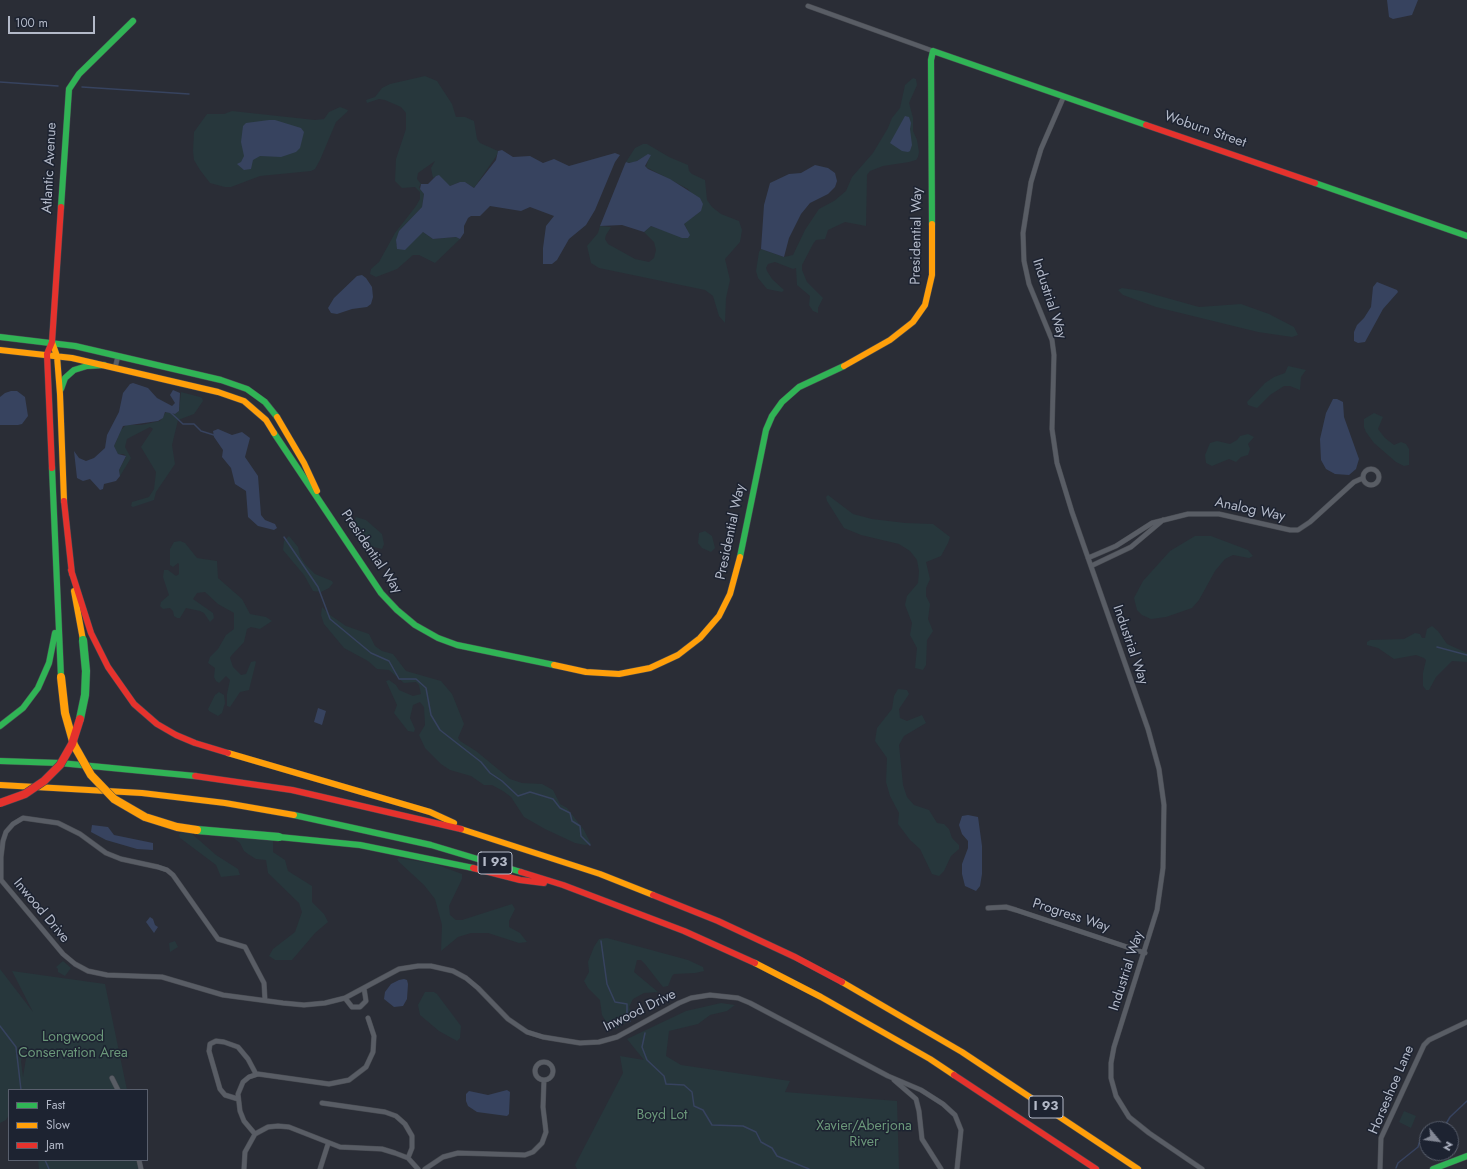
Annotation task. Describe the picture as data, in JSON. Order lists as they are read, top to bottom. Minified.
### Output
{"streets":{"main road":["Woburn Street","Atlantic Avenue","Presidential Way","I 93"],"street":["Industrial Way","Analog Way","Inwood Drive","Progress Way","Horseshoe Lane"]},"crossings":[["Woburn Street","Presidential Way"],["Woburn Street","Industrial Way"],["Atlantic Avenue","Presidential Way"],["Industrial Way","Analog Way"],["Industrial Way","Progress Way"]],"parks":["Longwood Conservation Area","Boyd Lot","Xavier/Aberjona River"],"legend":["Fast","Slow","Jam"],"scale_bar":"100 m","north":"bottom right"}
